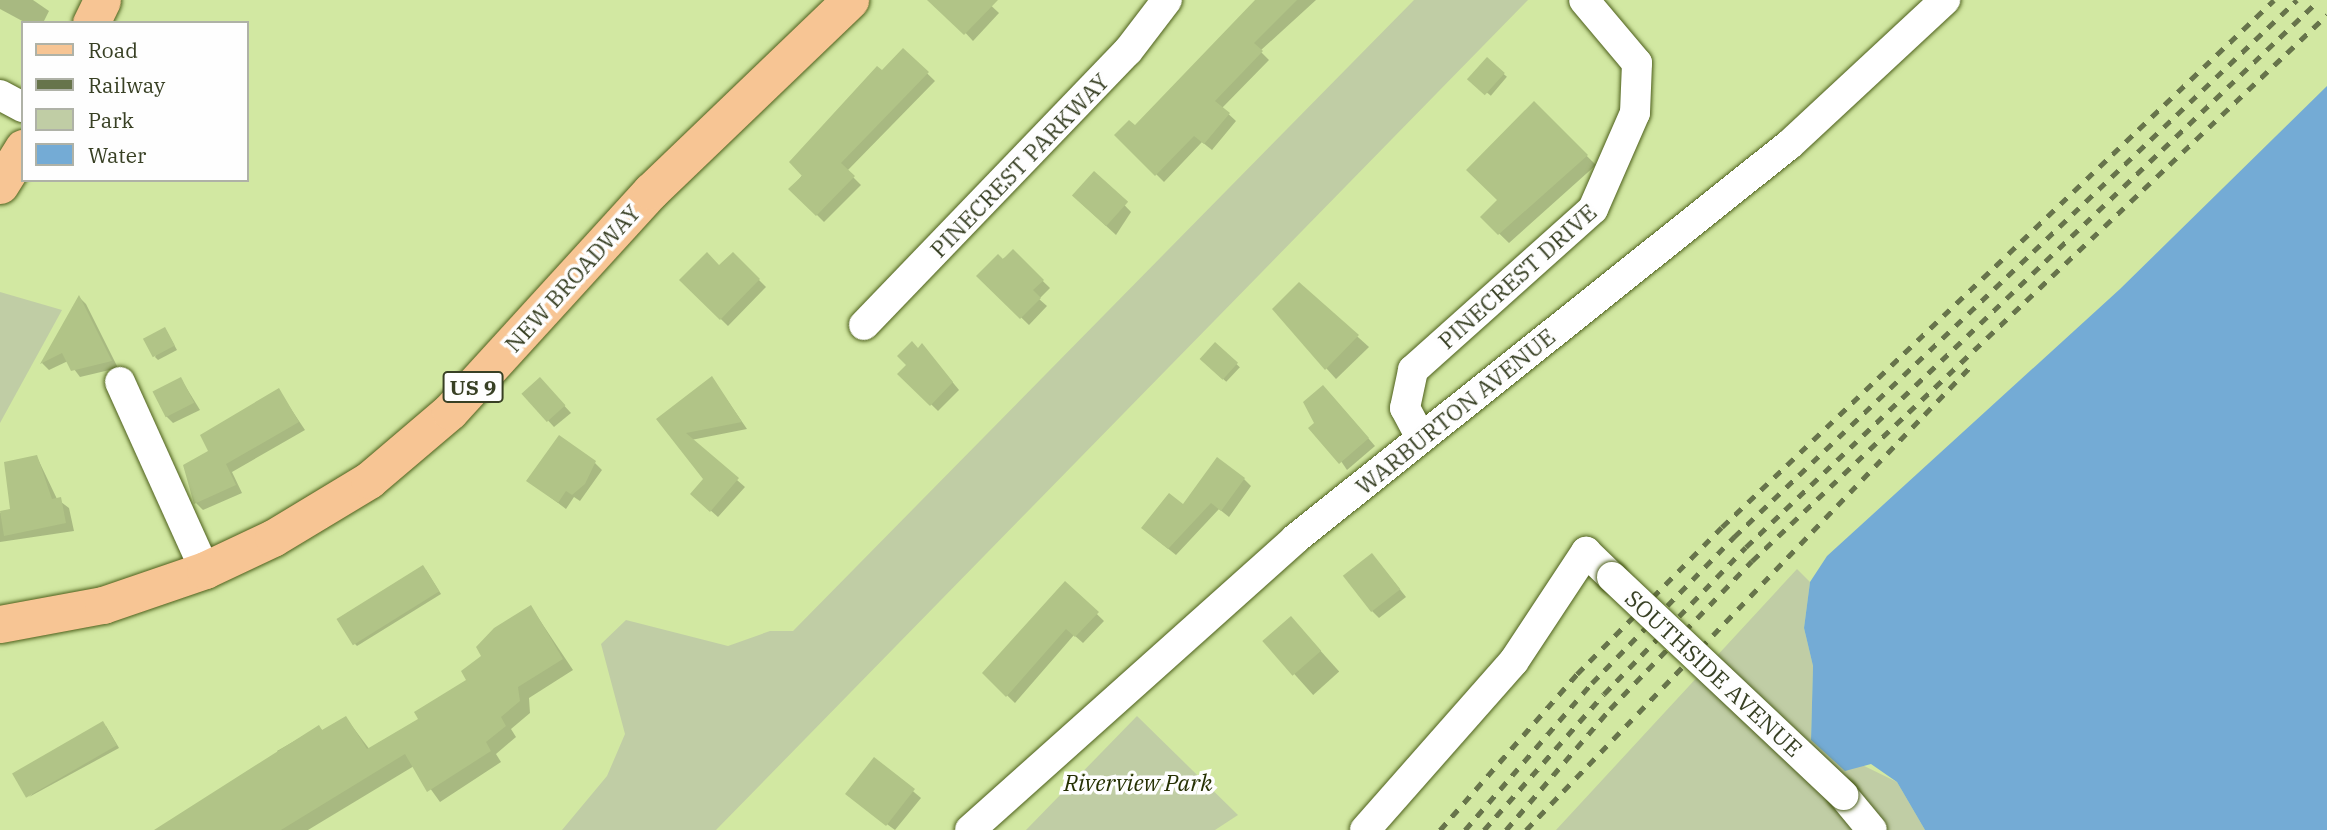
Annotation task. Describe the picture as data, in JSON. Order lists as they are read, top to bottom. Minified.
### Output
{"streets":{"main road":["NEW BROADWAY","US 9"],"street":["PINECREST PARKWAY","PINECREST DRIVE","WARBURTON AVENUE","SOUTHSIDE AVENUE"]},"crossings":[["PINECREST DRIVE","WARBURTON AVENUE"]],"parks":["Riverview Park"],"legend":["Road","Railway","Park","Water"]}
